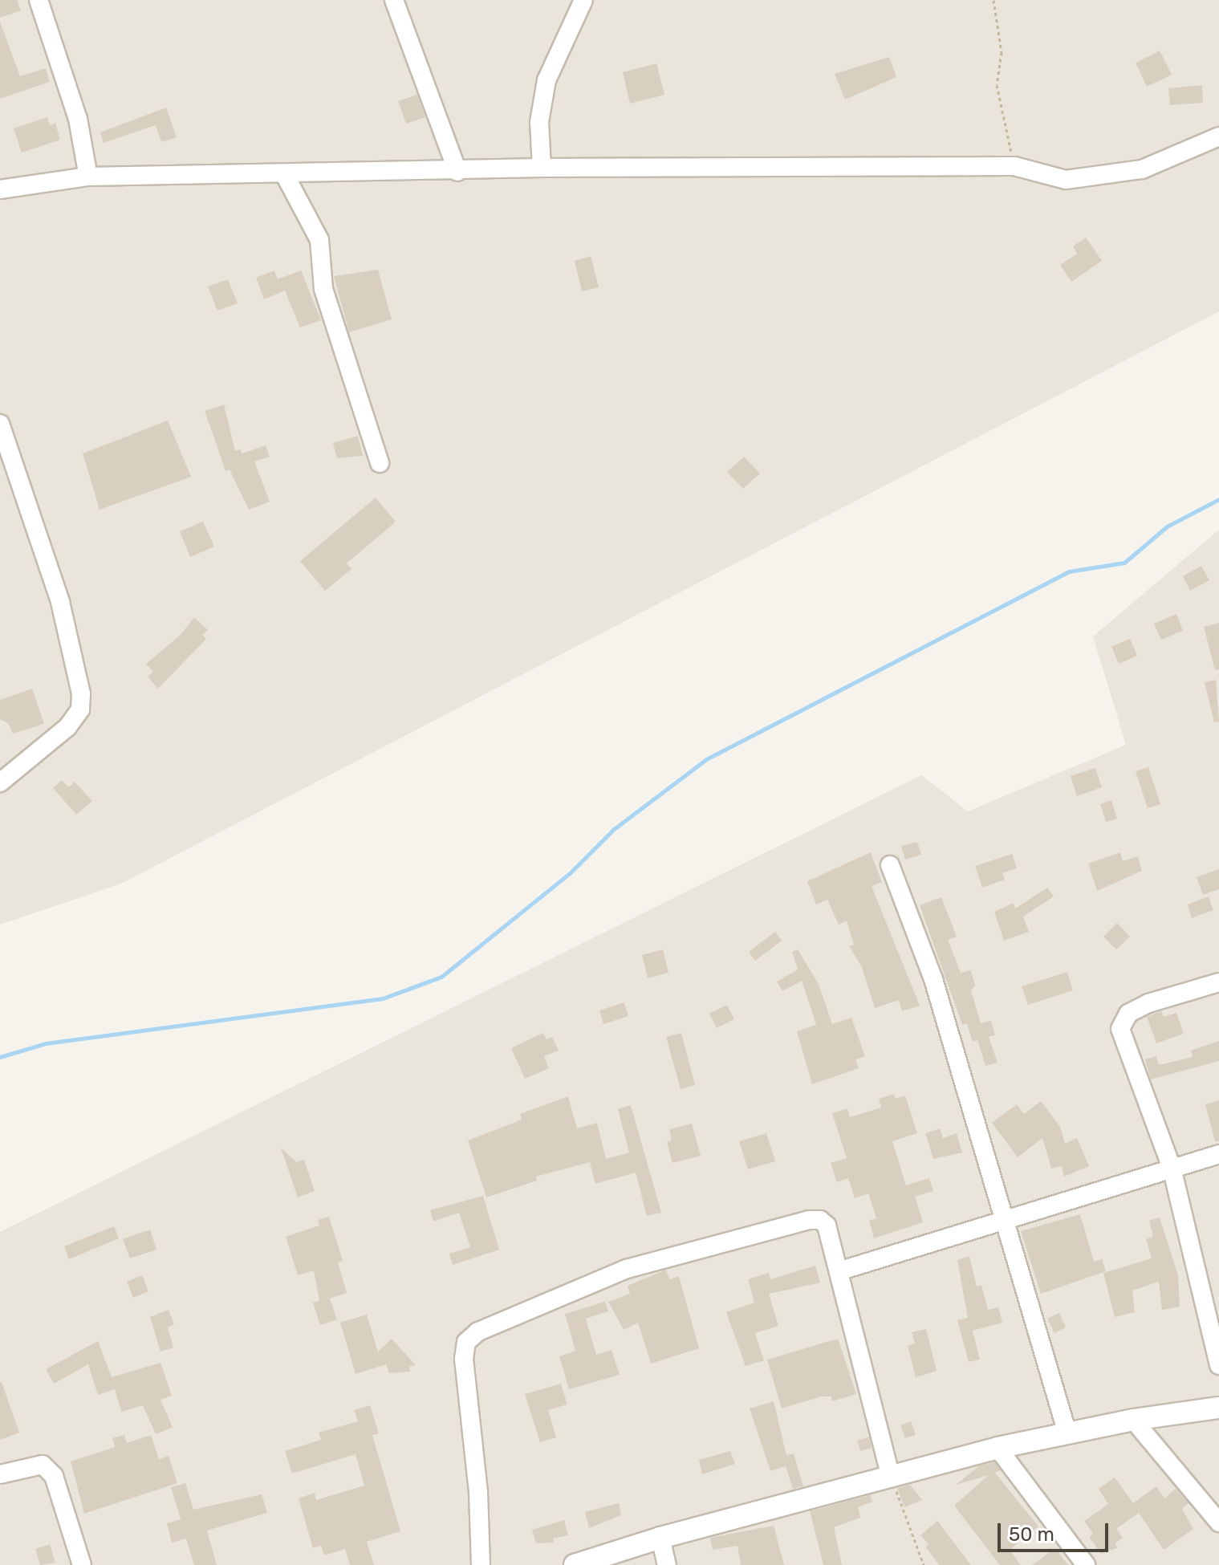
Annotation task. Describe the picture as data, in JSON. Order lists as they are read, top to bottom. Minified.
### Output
{"scale_bar":"50 m"}
